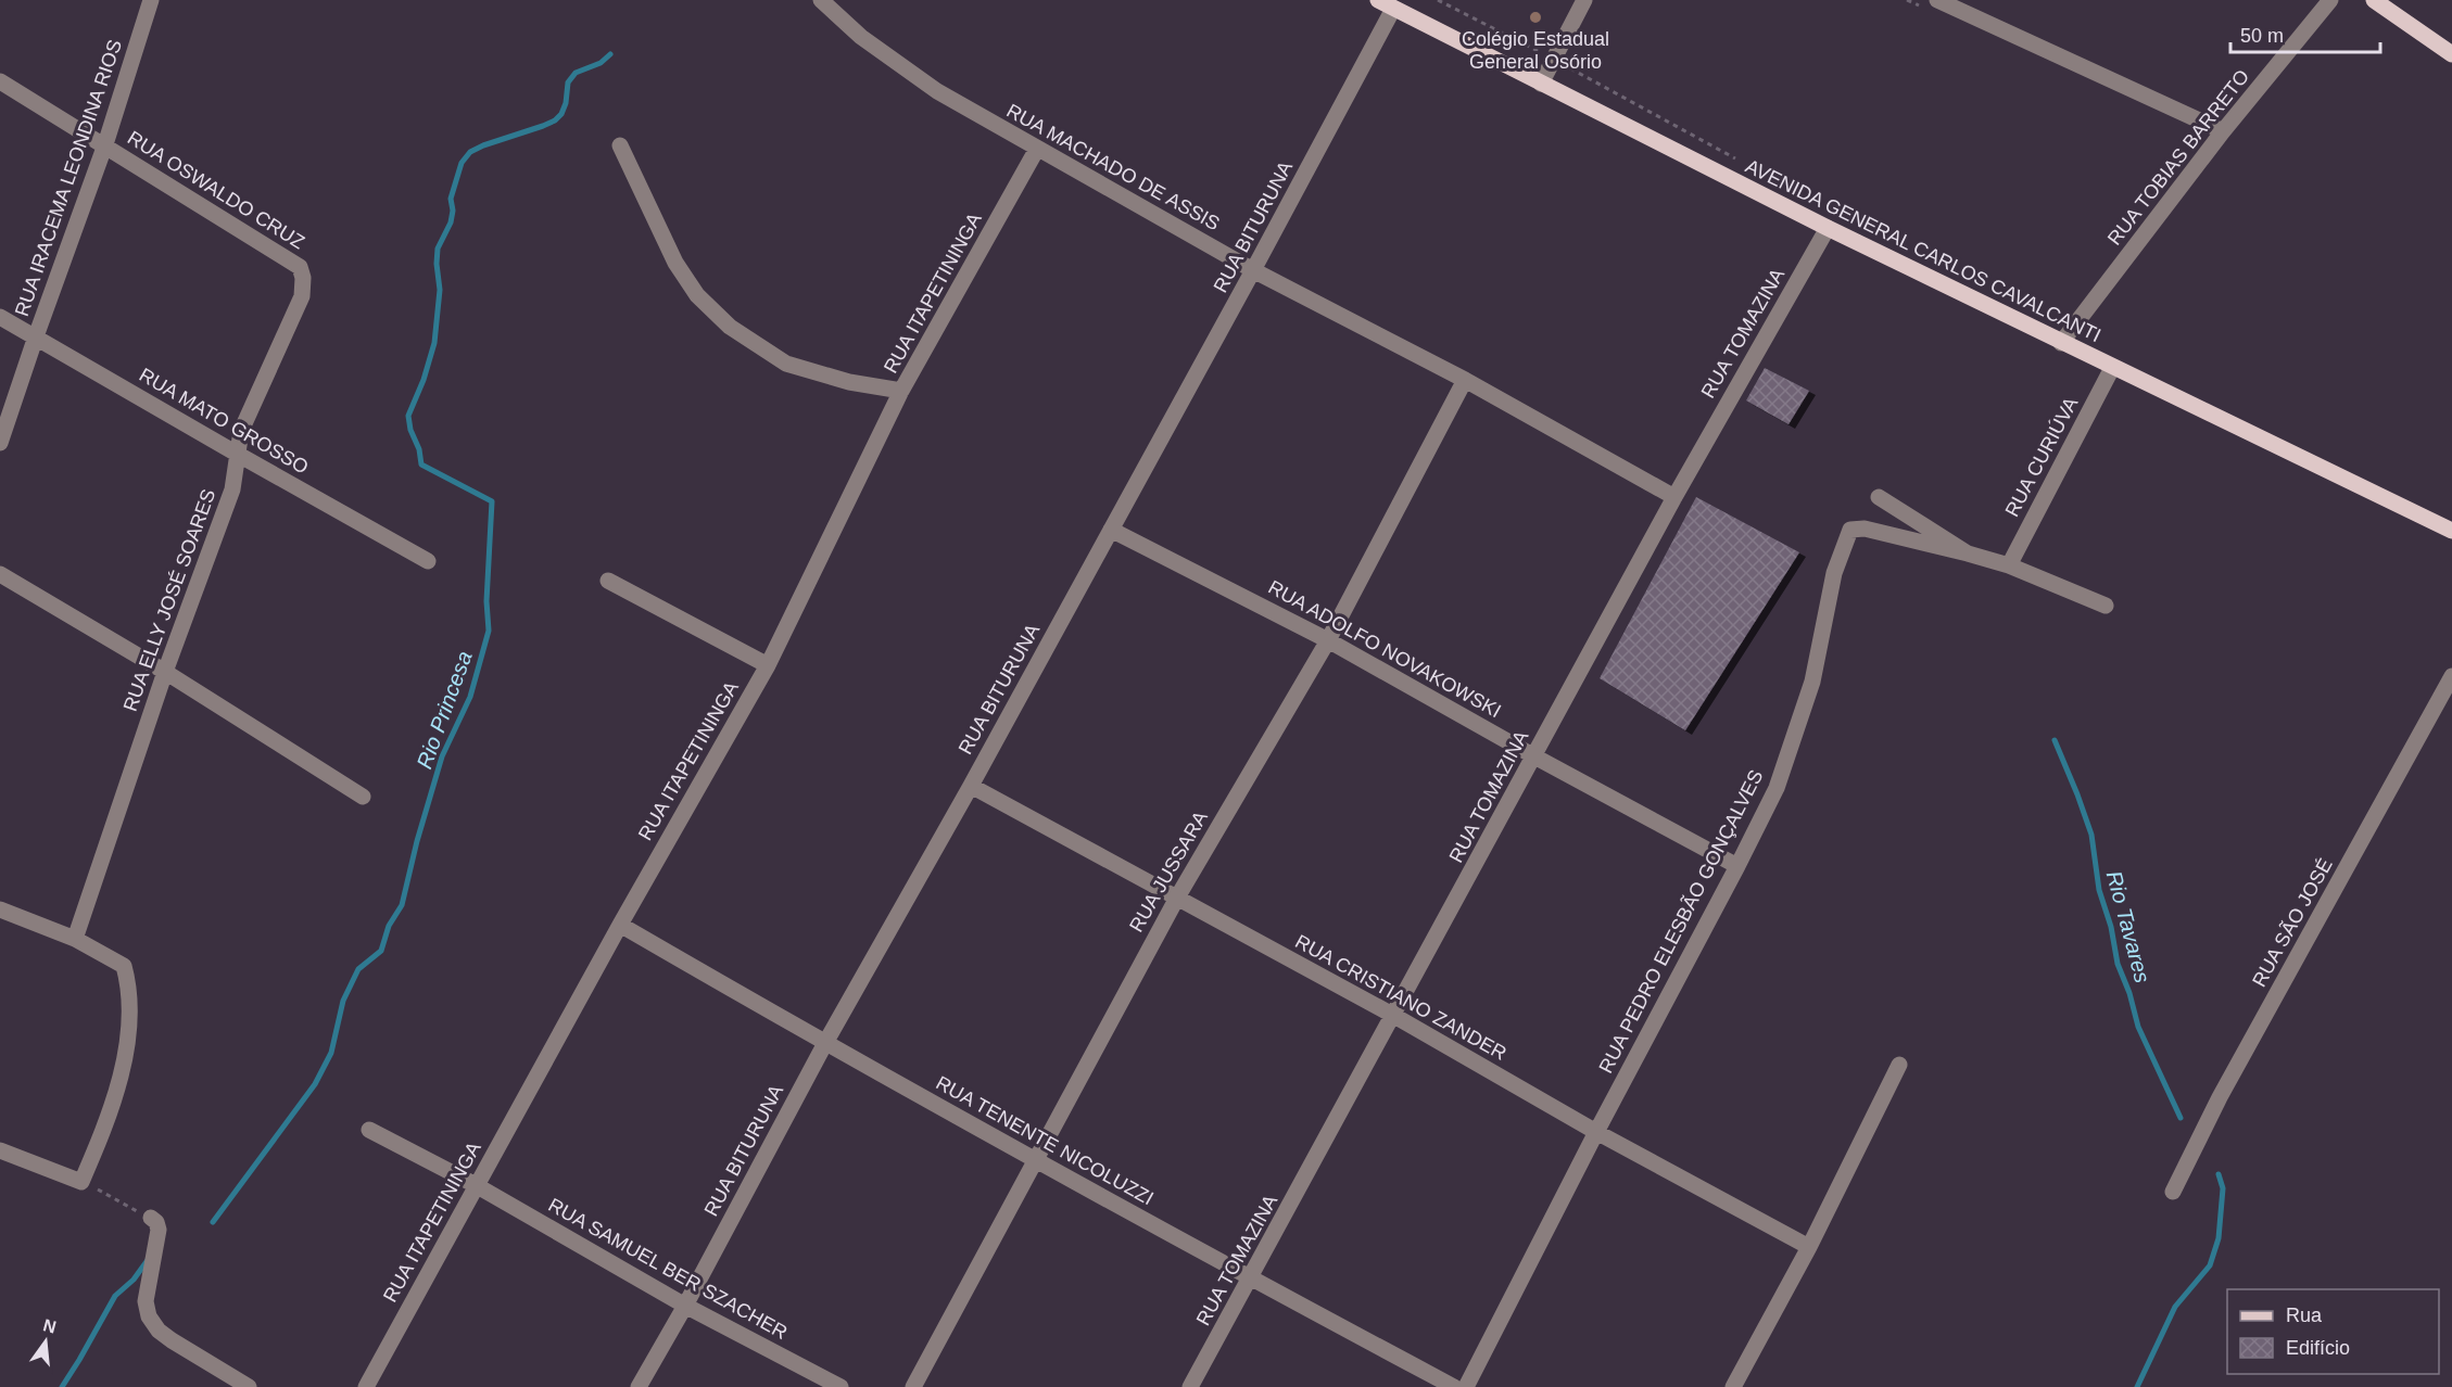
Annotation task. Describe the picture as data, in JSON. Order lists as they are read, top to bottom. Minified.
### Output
{"streets":{"main road":["AVENIDA GENERAL CARLOS CAVALCANTI"],"street":["RUA TOBIAS BARRETO","RUA MACHADO DE ASSIS","RUA IRACEMA LEONDINA RIOS","RUA OSWALDO CRUZ","RUA BITURUNA","RUA ITAPETININGA","RUA TOMAZINA","RUA MATO GROSSO","RUA CURIÚVA","RUA ELLY JOSÉ SOARES","RUA ADOLFO NOVAKOWSKI","RUA JUSSARA","RUA PEDRO ELESBÃO GONÇALVES","RUA SÃO JOSÉ","RUA CRISTIANO ZANDER","RUA TENENTE NICOLUZZI","RUA SAMUEL BER SZACHER"]},"crossings":[["RUA TOBIAS BARRETO","AVENIDA GENERAL CARLOS CAVALCANTI"],["RUA MACHADO DE ASSIS","RUA BITURUNA"],["RUA MACHADO DE ASSIS","RUA ITAPETININGA"],["RUA MACHADO DE ASSIS","RUA TOMAZINA"],["RUA MACHADO DE ASSIS","RUA JUSSARA"],["RUA IRACEMA LEONDINA RIOS","RUA OSWALDO CRUZ"],["RUA IRACEMA LEONDINA RIOS","RUA MATO GROSSO"],["RUA OSWALDO CRUZ","RUA ELLY JOSÉ SOARES"],["RUA BITURUNA","AVENIDA GENERAL CARLOS CAVALCANTI"],["RUA BITURUNA","RUA ADOLFO NOVAKOWSKI"],["RUA BITURUNA","RUA CRISTIANO ZANDER"],["RUA BITURUNA","RUA TENENTE NICOLUZZI"],["RUA BITURUNA","RUA SAMUEL BER SZACHER"],["AVENIDA GENERAL CARLOS CAVALCANTI","RUA TOMAZINA"],["AVENIDA GENERAL CARLOS CAVALCANTI","RUA CURIÚVA"],["RUA ITAPETININGA","RUA TENENTE NICOLUZZI"],["RUA ITAPETININGA","RUA SAMUEL BER SZACHER"],["RUA TOMAZINA","RUA ADOLFO NOVAKOWSKI"],["RUA TOMAZINA","RUA CRISTIANO ZANDER"],["RUA TOMAZINA","RUA TENENTE NICOLUZZI"],["RUA MATO GROSSO","RUA ELLY JOSÉ SOARES"],["RUA ADOLFO NOVAKOWSKI","RUA JUSSARA"],["RUA ADOLFO NOVAKOWSKI","RUA PEDRO ELESBÃO GONÇALVES"],["RUA JUSSARA","RUA CRISTIANO ZANDER"],["RUA JUSSARA","RUA TENENTE NICOLUZZI"],["RUA PEDRO ELESBÃO GONÇALVES","RUA CRISTIANO ZANDER"]],"water":["Rio Princesa","Rio Tavares"],"places":["Colégio Estadual General Osório"],"legend":["Rua","Edifício"],"scale_bar":"50 m","north":"top"}
